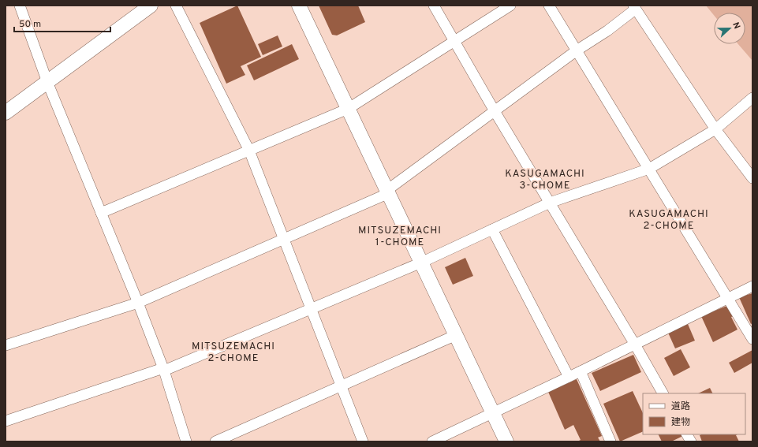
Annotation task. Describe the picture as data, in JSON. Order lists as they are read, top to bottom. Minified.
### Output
{"districts":["KASUGAMACHI 3-CHOME","KASUGAMACHI 2-CHOME","MITSUZEMACHI 1-CHOME","MITSUZEMACHI 2-CHOME"],"legend":["道路","建物"],"scale_bar":"50 m","north":"right"}
